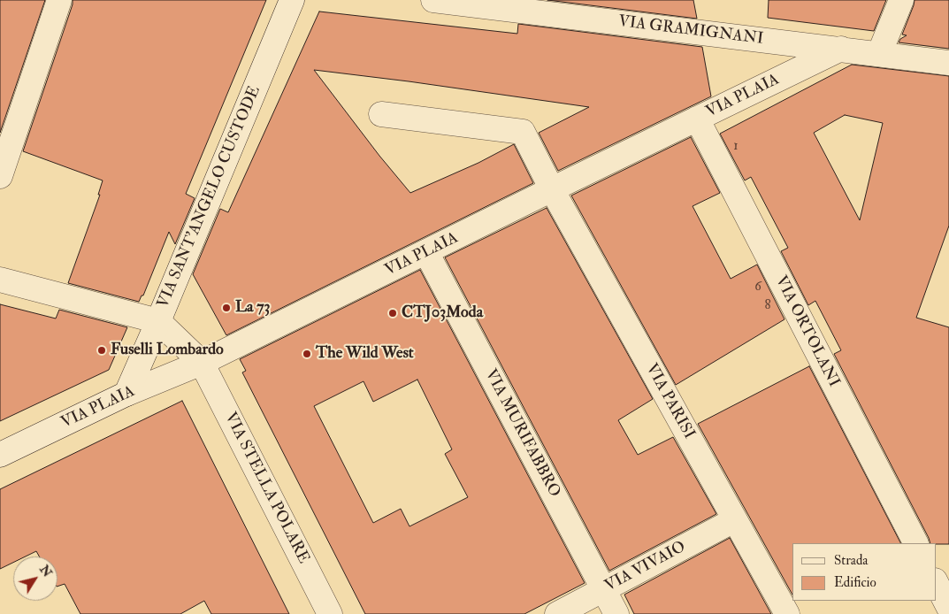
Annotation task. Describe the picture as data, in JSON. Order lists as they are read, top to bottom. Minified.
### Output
{"streets":{"street":["VIA GRAMIGNANI","VIA PLAIA","VIA SANT'ANGELO CUSTODE","VIA ORTOLANI","VIA PARISI","VIA MURIFABBRO","VIA STELLA POLARE","VIA VIVAIO"]},"crossings":[["VIA GRAMIGNANI","VIA PLAIA"],["VIA PLAIA","VIA SANT'ANGELO CUSTODE"],["VIA PLAIA","VIA ORTOLANI"],["VIA PLAIA","VIA PARISI"],["VIA PLAIA","VIA MURIFABBRO"],["VIA PLAIA","VIA STELLA POLARE"],["VIA PARISI","VIA VIVAIO"],["VIA MURIFABBRO","VIA VIVAIO"]],"places":["La 73","CTJ03Moda","Fuselli Lombardo","The Wild West"],"house_numbers":["1","6","8"],"legend":["Strada","Edificio"],"north":"top right"}
